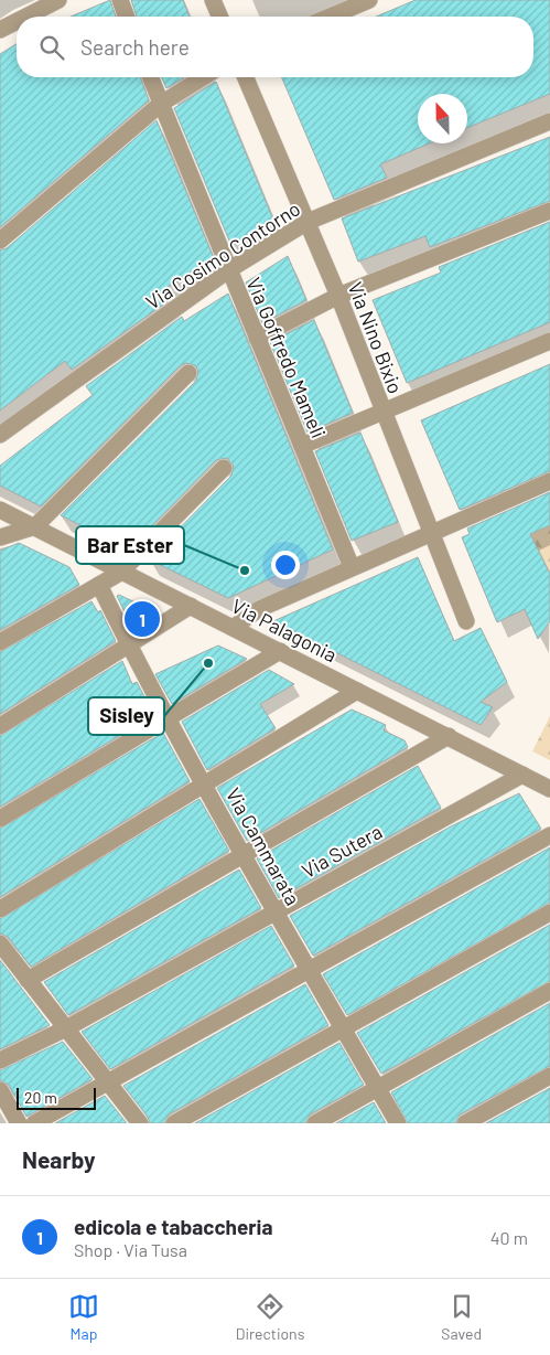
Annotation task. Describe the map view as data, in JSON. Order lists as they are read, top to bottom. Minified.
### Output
{"streets":{"street":["Via Cosimo Contorno","Via Nino Bixio","Via Goffredo Mameli","Via Palagonia","Via Cammarata","Via Sutera"]},"crossings":[["Via Cosimo Contorno","Via Nino Bixio"],["Via Cosimo Contorno","Via Goffredo Mameli"],["Via Palagonia","Via Sutera"],["Via Cammarata","Via Sutera"]],"places":["Bar Ester","Sisley"],"scale_bar":"20 m","north":"top","page":{"search":"Search here","pins":"1","scale":"20 m","heading":"Nearby","list":[{"mark":"1","name":"edicola e tabaccheria","note":"Shop · Via Tusa","value":"40 m"}],"nav":["Map","Directions","Saved"]}}
